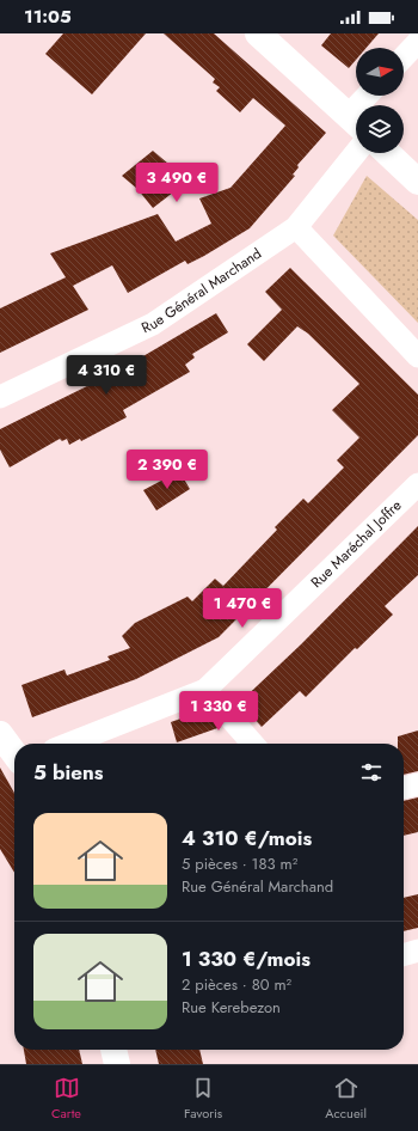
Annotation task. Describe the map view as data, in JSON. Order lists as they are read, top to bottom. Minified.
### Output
{"streets":{"street":["Rue Général Marchand","Rue Maréchal Joffre"]},"north":"right","page":{"status":"11:05","price":["3 490 €","4 310 €","2 390 €","1 470 €","1 330 €"],"heading":"5 biens","list":[{"name":"4 310 €/mois","note":"5 pièces · 183 m² · Rue Général Marchand"},{"name":"1 330 €/mois","note":"2 pièces · 80 m² · Rue Kerebezon"}],"tabs":["Carte","Favoris","Accueil"]}}
